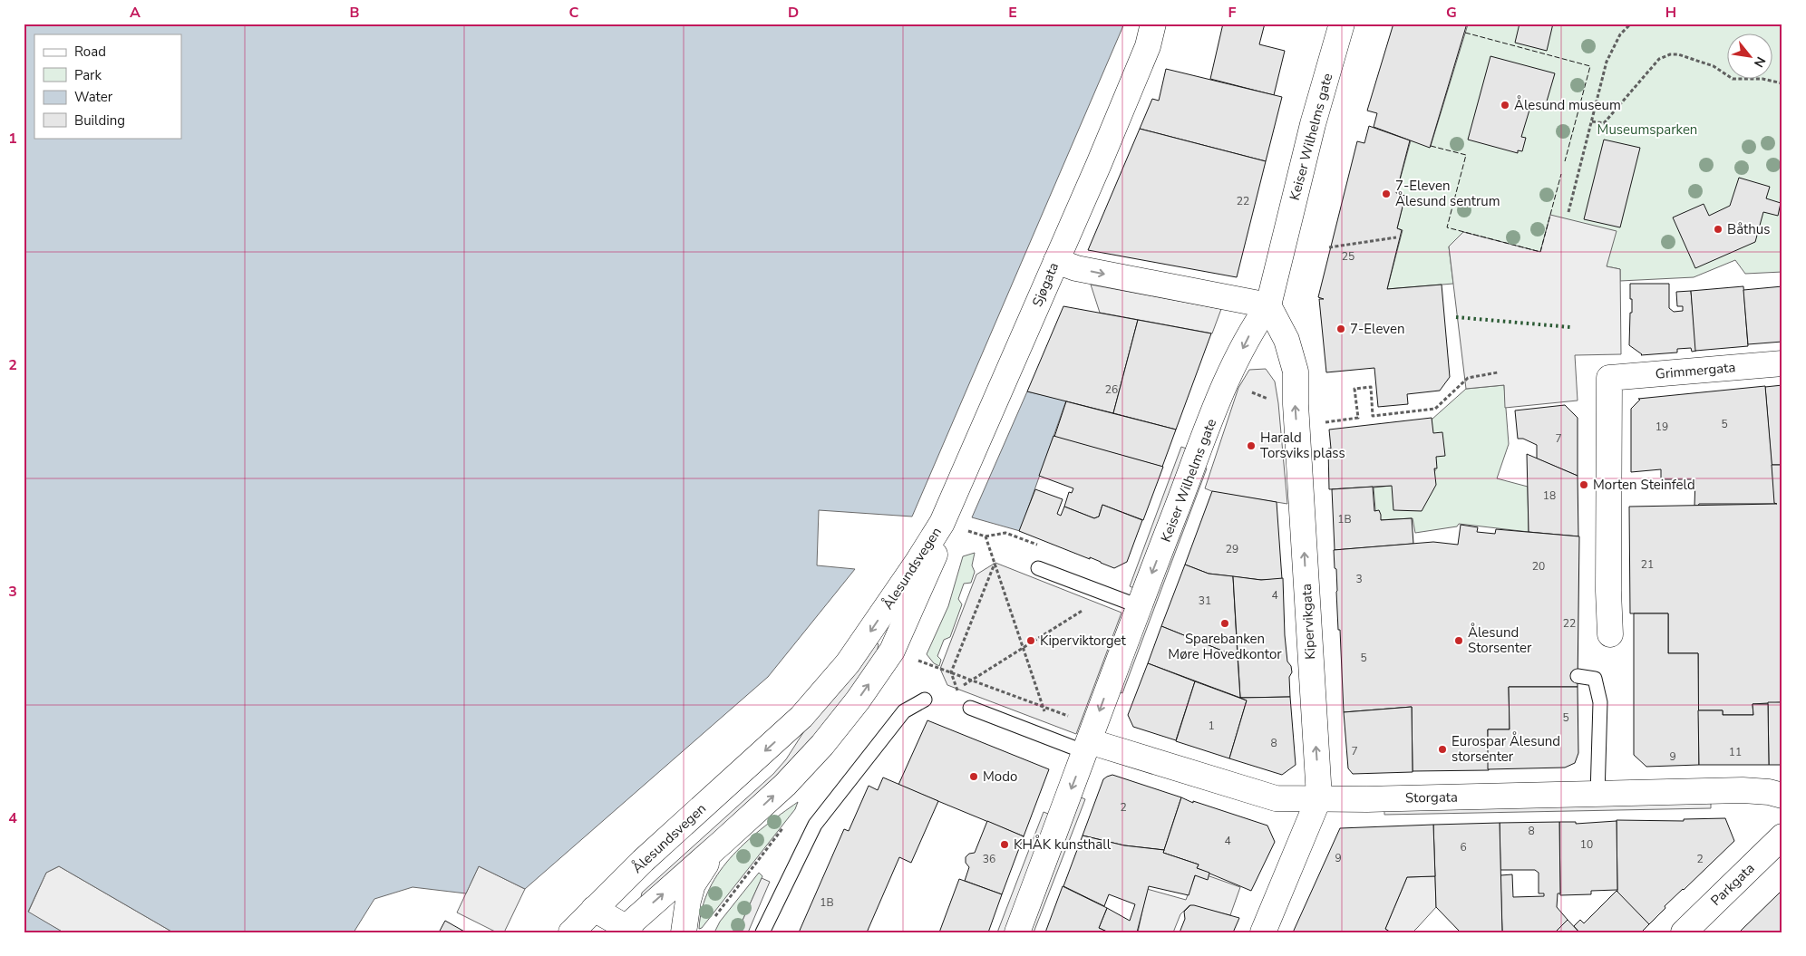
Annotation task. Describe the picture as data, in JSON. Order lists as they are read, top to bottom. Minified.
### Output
{"streets":{"main road":["Keiser Wilhelms gate","Sjøgata","Grimmergata","Ålesundsvegen","Kipervikgata","Storgata","Parkgata"]},"crossings":[["Keiser Wilhelms gate","Kipervikgata"],["Keiser Wilhelms gate","Storgata"],["Sjøgata","Ålesundsvegen"],["Kipervikgata","Storgata"]],"one_way":["Keiser Wilhelms gate","Kipervikgata"],"parks":["Museumsparken"],"places":["Ålesund museum","7-Eleven Ålesund sentrum","Båthus","7-Eleven","Harald Torsviks plass","Morten Steinfeld","Sparebanken Møre Hovedkontor","Kiperviktorget","Ålesund Storsenter","Eurospar Ålesund storsenter","Modo","KHÅK kunsthall"],"house_numbers":["22","25","26","5","19","7","18","1B","29","21","20","3","4","31","22","5","5","1","8","7","11","9","2","8","4","10","6","9","36","2","1B"],"legend":["Road","Park","Water","Building"],"north":"bottom right","grid":{"columns":["A","B","C","D","E","F","G","H"],"rows":["1","2","3","4"]}}
